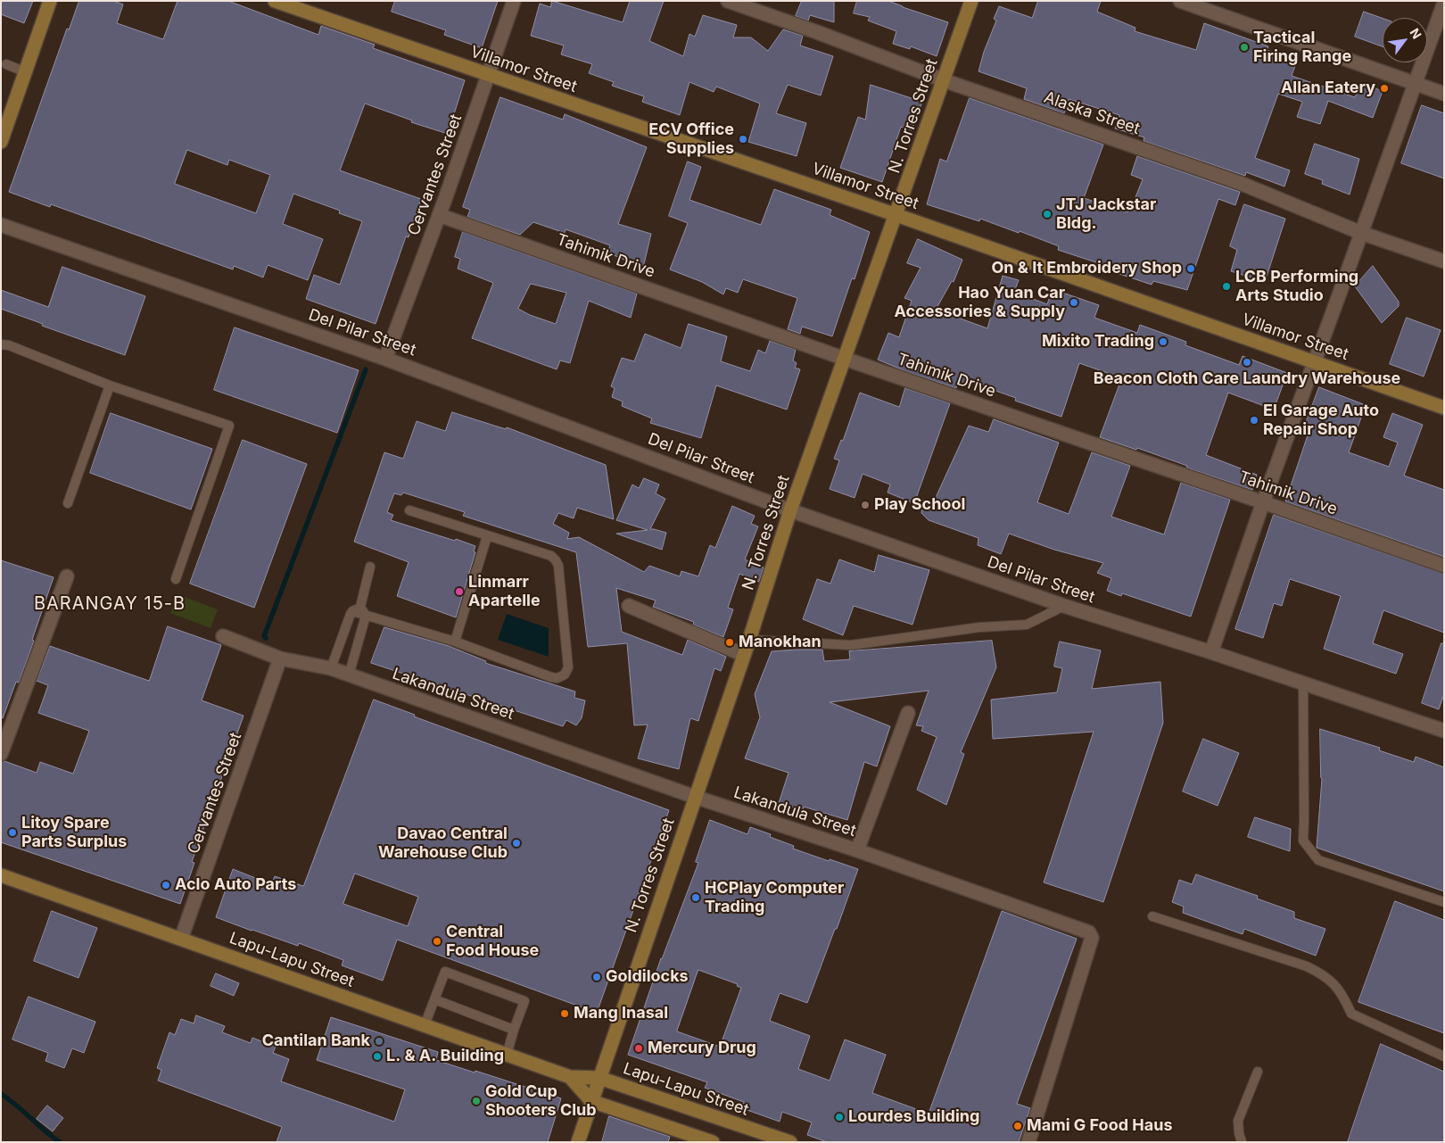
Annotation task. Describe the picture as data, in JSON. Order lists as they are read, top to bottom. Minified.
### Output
{"streets":{"street":["Villamor Street","Alaska Street","N. Torres Street","Cervantes Street","Tahimik Drive","Del Pilar Street","Lakandula Street","Lapu-Lapu Street"]},"crossings":[["Villamor Street","N. Torres Street"],["Villamor Street","Cervantes Street"],["Alaska Street","N. Torres Street"],["N. Torres Street","Tahimik Drive"],["N. Torres Street","Del Pilar Street"],["N. Torres Street","Lakandula Street"],["N. Torres Street","Lapu-Lapu Street"],["Cervantes Street","Tahimik Drive"],["Cervantes Street","Del Pilar Street"],["Cervantes Street","Lakandula Street"],["Cervantes Street","Lapu-Lapu Street"]],"districts":["BARANGAY 15-B"],"places":["Tactical Firing Range","Allan Eatery","ECV Office Supplies","JTJ Jackstar Bldg.","On & It Embroidery Shop","LCB Performing Arts Studio","Hao Yuan Car Accessories & Supply","Mixito Trading","Beacon Cloth Care Laundry Warehouse","El Garage Auto Repair Shop","Play School","Linmarr Apartelle","Manokhan","Litoy Spare Parts Surplus","Davao Central Warehouse Club","Aclo Auto Parts","HCPlay Computer Trading","Central Food House","Goldilocks","Mang Inasal","Cantilan Bank","Mercury Drug","L. & A. Building","Gold Cup Shooters Club","Lourdes Building","Mami G Food Haus"],"north":"top right"}
